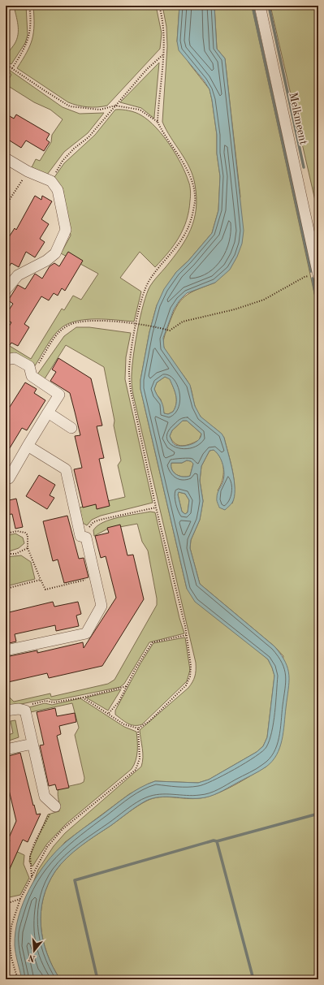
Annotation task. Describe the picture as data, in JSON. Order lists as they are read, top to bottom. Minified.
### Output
{"streets":{"street":["Melkmeent"]},"north":"bottom"}
